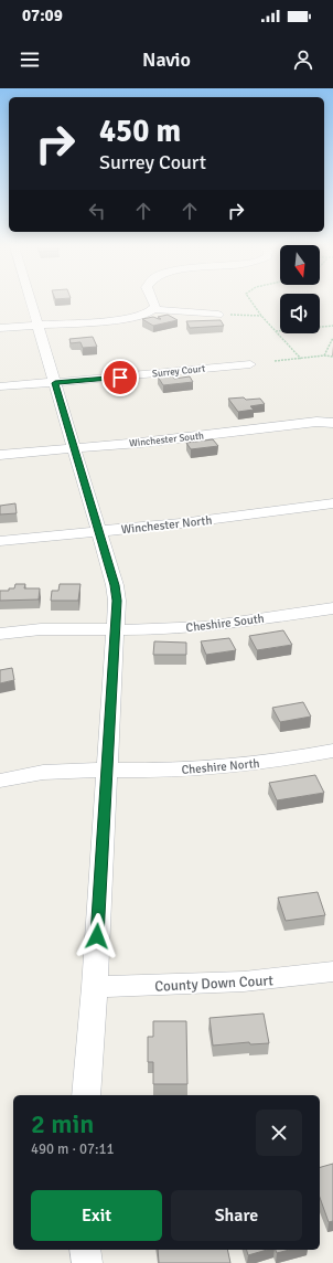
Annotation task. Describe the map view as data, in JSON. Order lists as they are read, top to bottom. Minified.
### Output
{"streets":{"street":["Surrey Court","Winchester South","Winchester North","Cheshire South","Cheshire North","County Down Court"]},"north":"bottom","page":{"status":"07:09","header":"Navio","turn":["450 m","Surrey Court"],"heading":["2 min","490 m · 07:11"],"buttons":["Exit","Share"]}}
